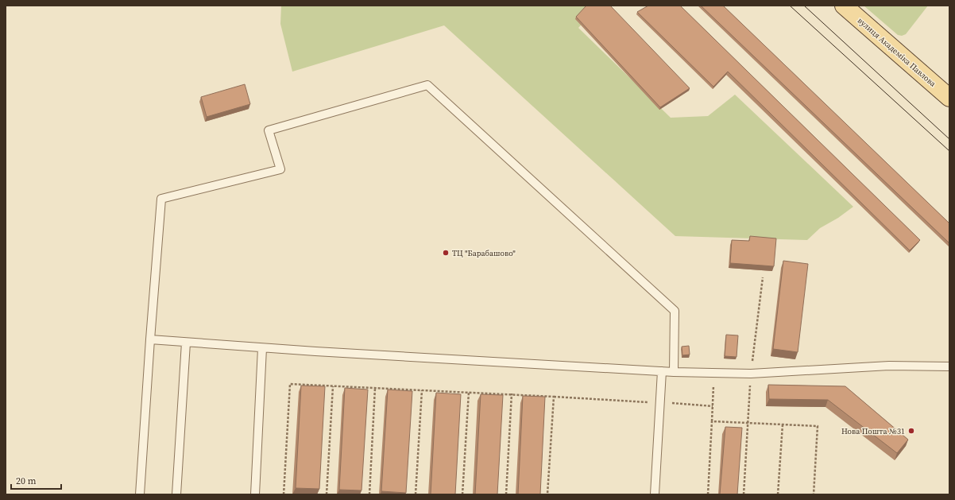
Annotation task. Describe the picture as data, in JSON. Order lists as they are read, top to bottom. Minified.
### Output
{"streets":{"main road":["вулиця Академіка Павлова"]},"places":["ТЦ \"Барабашово\"","Нова Пошта №31"],"scale_bar":"20 m"}
